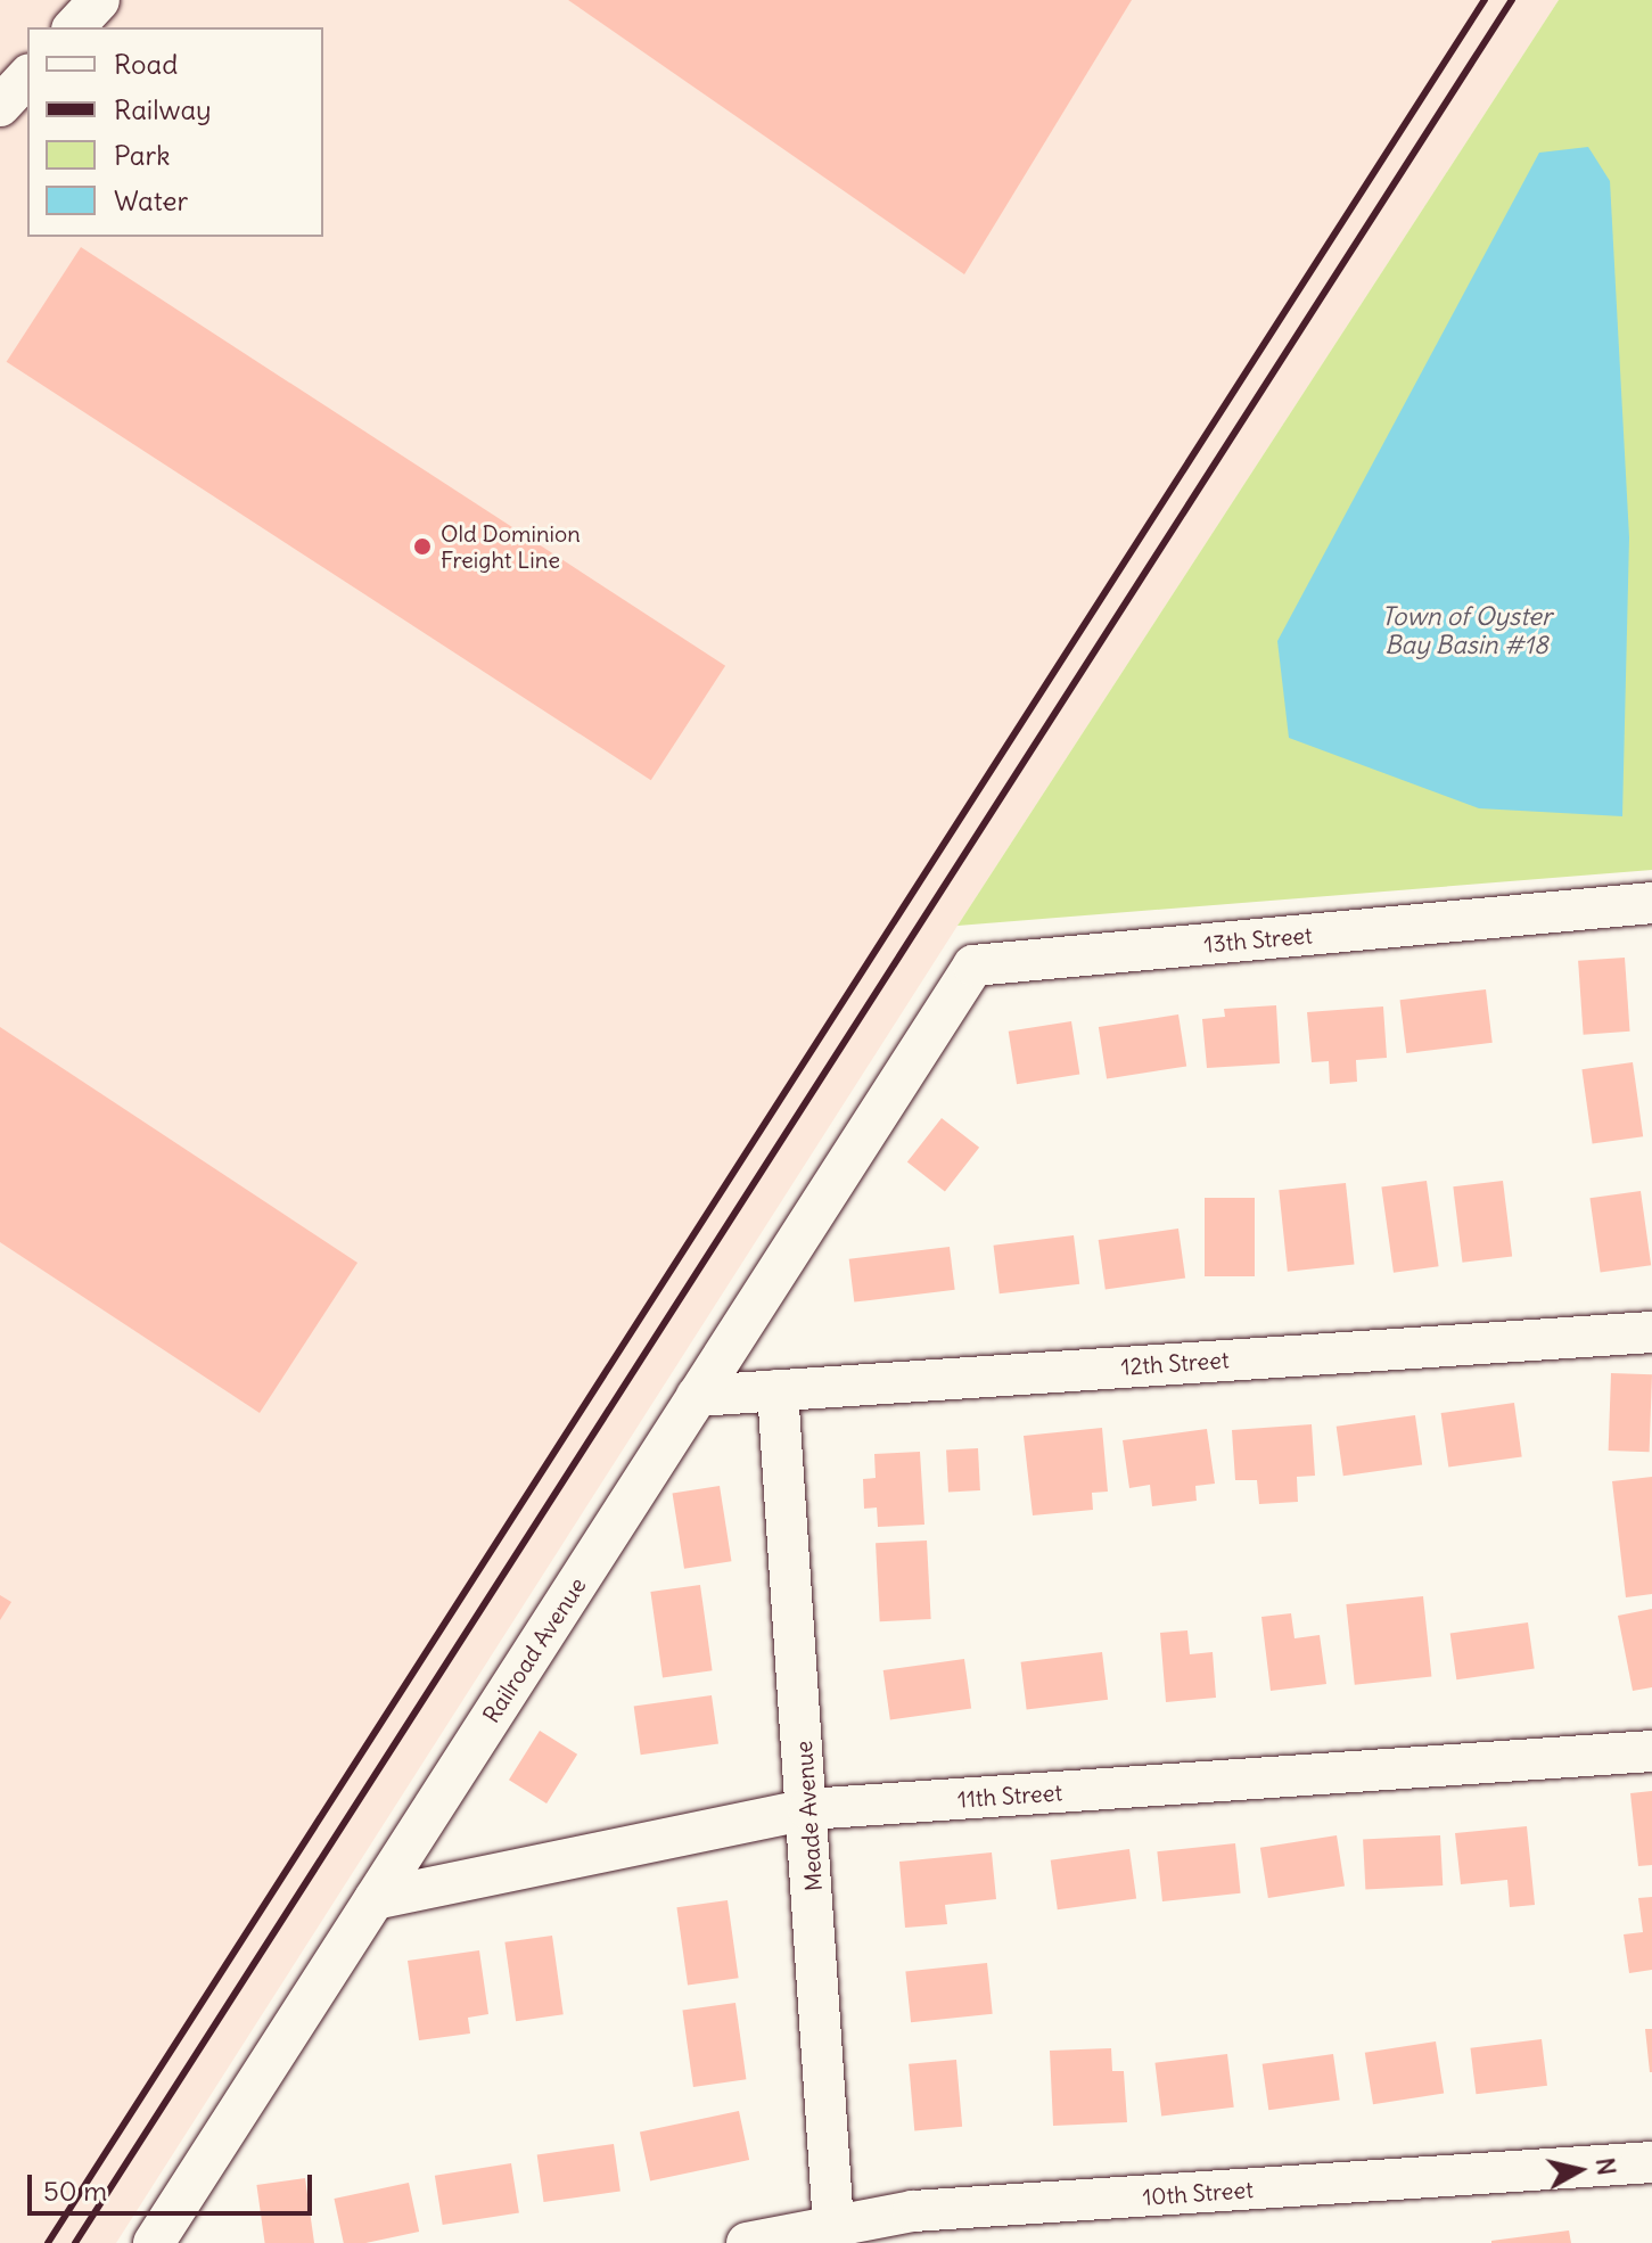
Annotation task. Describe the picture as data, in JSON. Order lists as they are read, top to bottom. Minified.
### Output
{"streets":{"street":["13th Street","12th Street","Railroad Avenue","11th Street","Meade Avenue","10th Street"]},"crossings":[["13th Street","Railroad Avenue"],["12th Street","Railroad Avenue"],["12th Street","Meade Avenue"],["Railroad Avenue","11th Street"],["11th Street","Meade Avenue"],["Meade Avenue","10th Street"]],"water":["Town of Oyster Bay Basin #18"],"places":["Old Dominion Freight Line"],"legend":["Road","Railway","Park","Water"],"scale_bar":"50 m","north":"right"}
